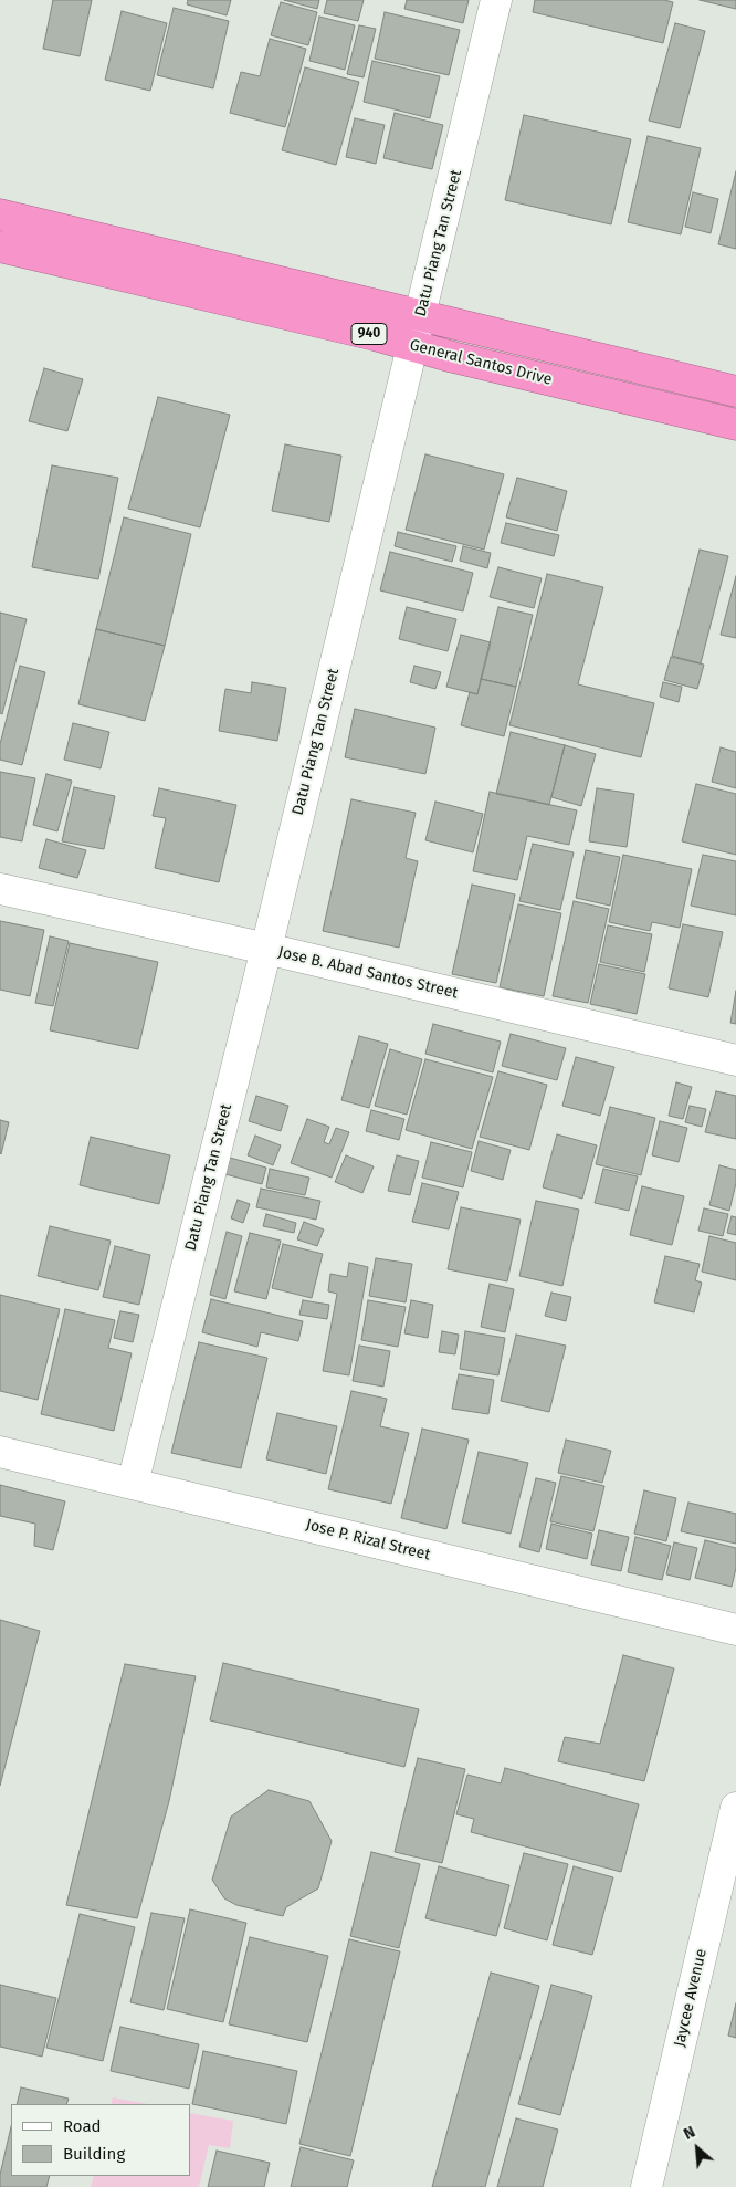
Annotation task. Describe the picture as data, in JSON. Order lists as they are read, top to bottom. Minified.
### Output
{"streets":{"highway":["940","General Santos Drive"],"street":["Datu Piang Tan Street","Jose B. Abad Santos Street","Jose P. Rizal Street","Jaycee Avenue"]},"crossings":[["Datu Piang Tan Street","General Santos Drive"],["Datu Piang Tan Street","Jose B. Abad Santos Street"],["Datu Piang Tan Street","Jose P. Rizal Street"]],"legend":["Road","Building"],"north":"top left"}
